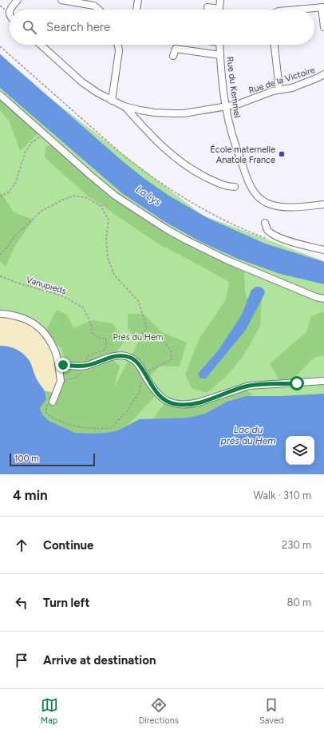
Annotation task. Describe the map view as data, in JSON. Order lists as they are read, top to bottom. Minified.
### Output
{"streets":{"street":["Rue de la Victoire","Rue du Kemmel"],"path":["Vanupieds"]},"crossings":[["Rue de la Victoire","Rue du Kemmel"]],"water":["La Lys","Lac du prés du Hem"],"parks":["Prés du Hem"],"places":["École maternelle Anatole France"],"scale_bar":"100 m","page":{"search":"Search here","scale":"100 m","heading":["4 min","Walk · 310 m"],"list":[["Continue","230 m"],["Turn left","80 m"],"Arrive at destination"],"nav":["Map","Directions","Saved"]}}
